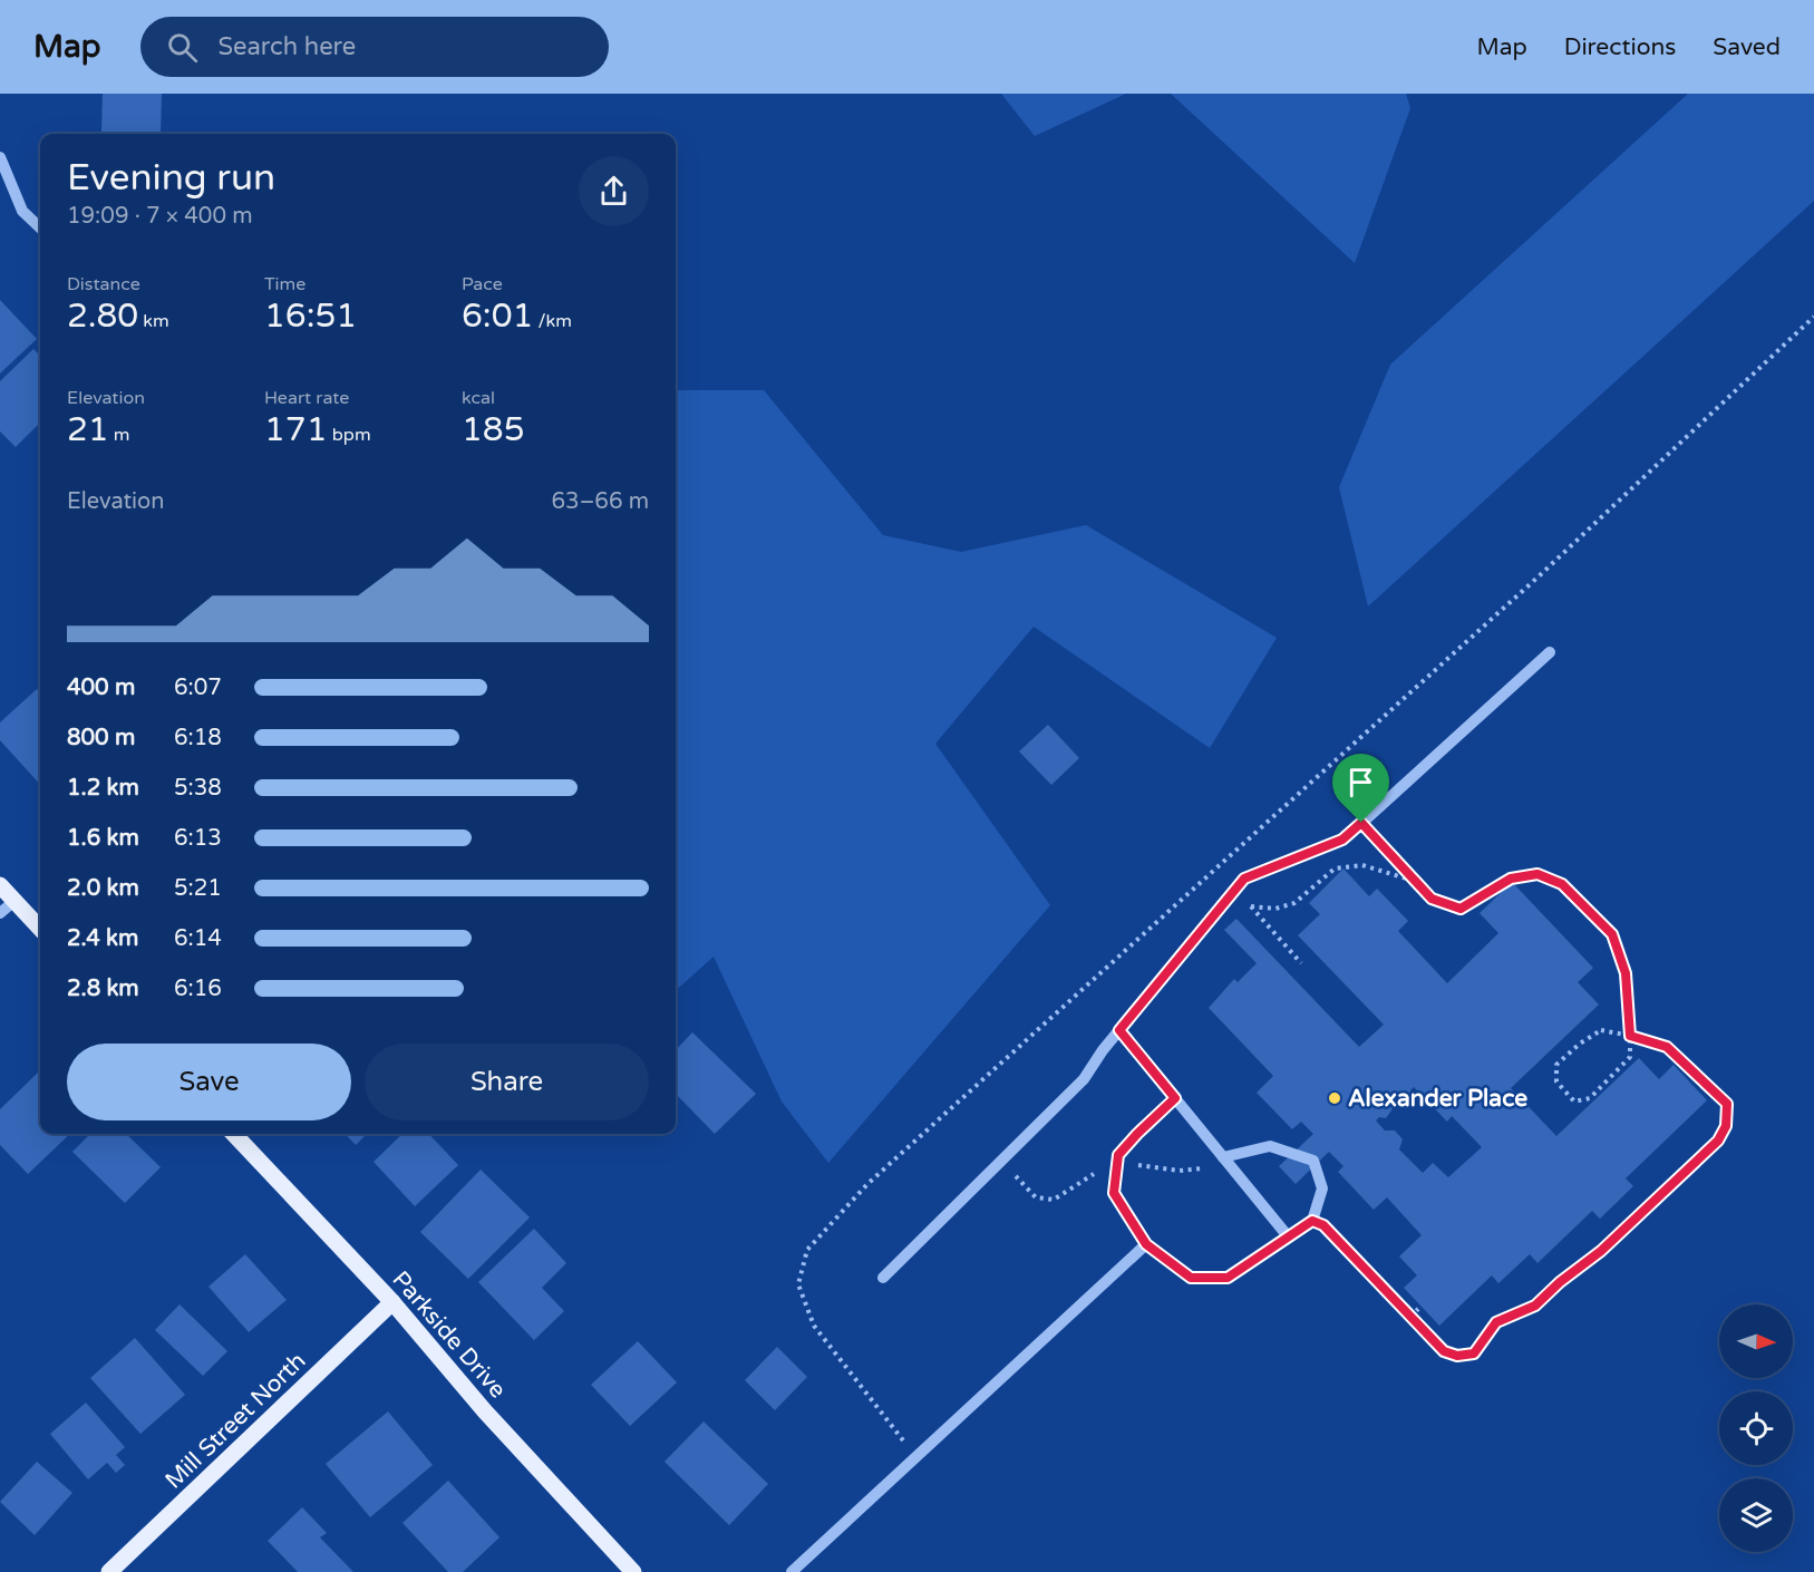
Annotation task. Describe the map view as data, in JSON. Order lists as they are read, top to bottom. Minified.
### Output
{"streets":{"main road":["Parkside Drive","Mill Street North"]},"crossings":[["Parkside Drive","Mill Street North"]],"places":["Alexander Place"],"north":"right","page":{"header":"Map","search":"Search here","nav":["Map","Directions","Saved"],"heading":["Evening run","19:09 · 7 × 400 m"],"stats":[["Distance","2.80 km"],["Time","16:51"],["Pace","6:01 /km"],["Elevation","21 m"],["Heart rate","171 bpm"],["kcal","185"]],"chart":["Elevation","63–66 m"],"list":[{"name":"400 m","note":"6:07"},{"name":"800 m","note":"6:18"},{"name":"1.2 km","note":"5:38"},{"name":"1.6 km","note":"6:13"},{"name":"2.0 km","note":"5:21"},{"name":"2.4 km","note":"6:14"},{"name":"2.8 km","note":"6:16"}],"buttons":["Save","Share"]}}
